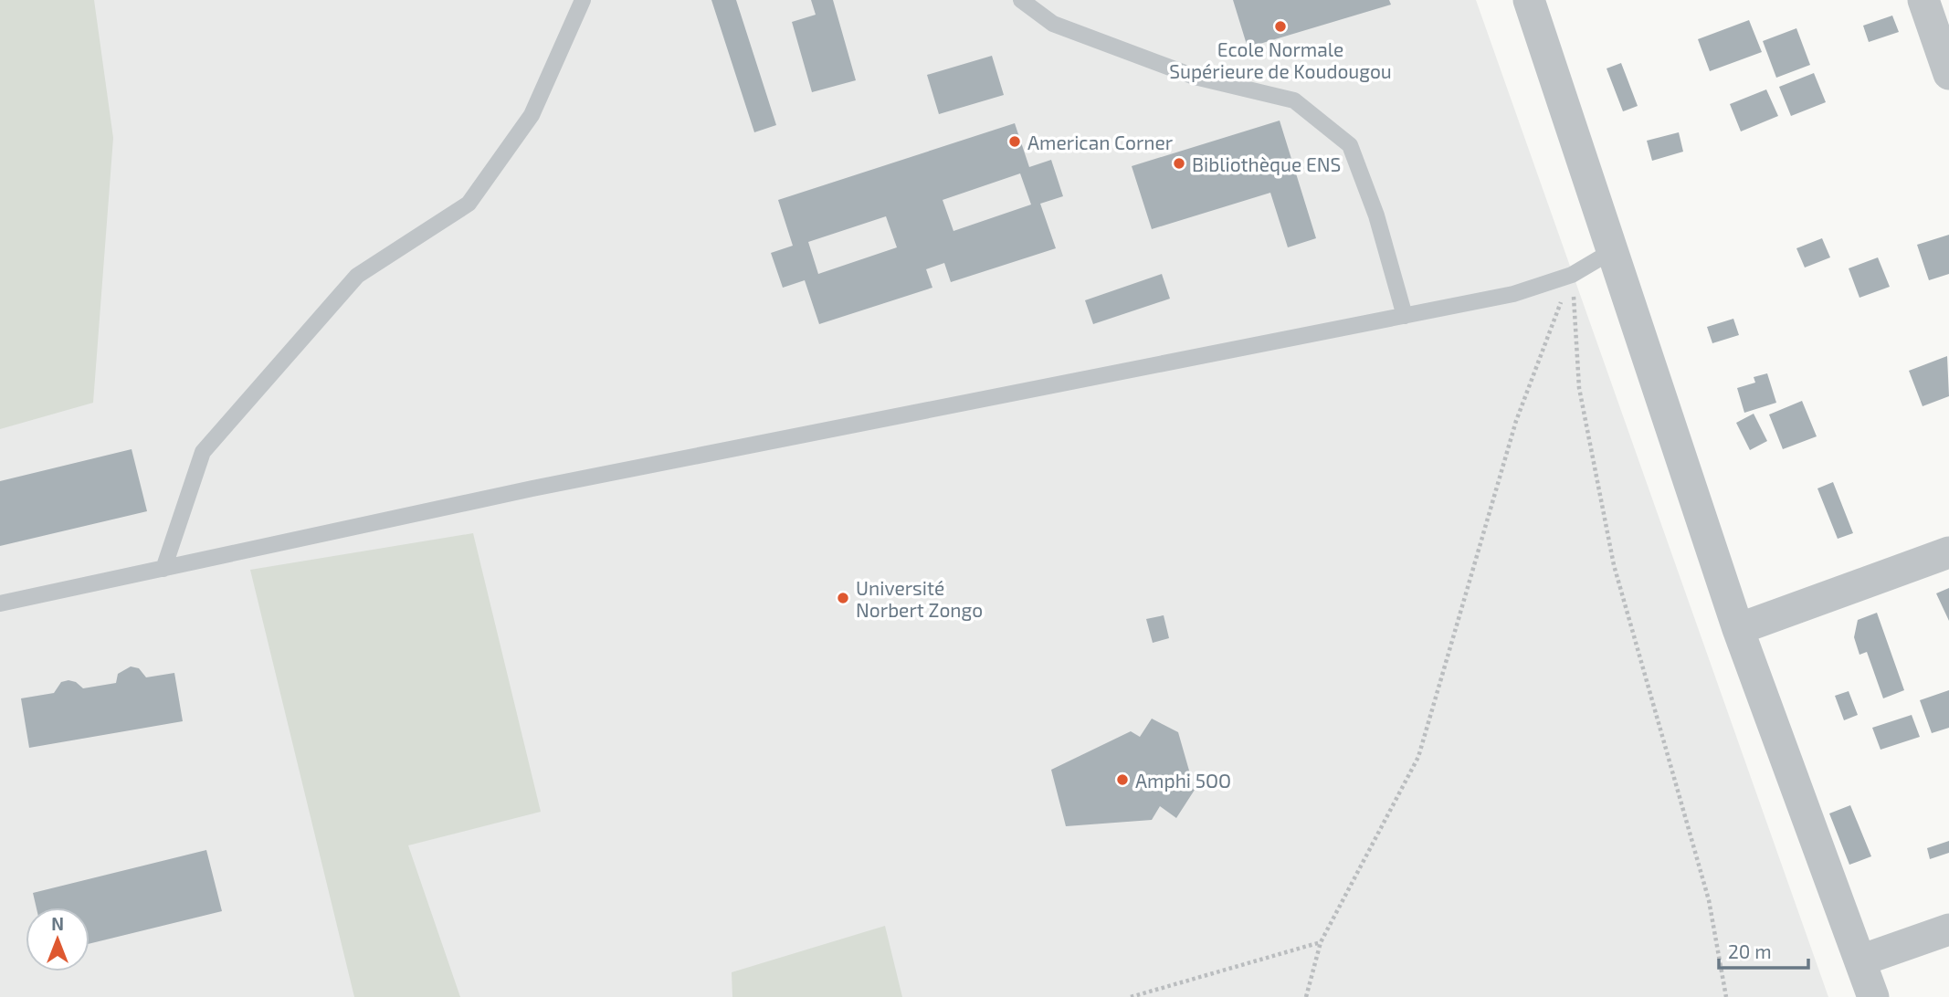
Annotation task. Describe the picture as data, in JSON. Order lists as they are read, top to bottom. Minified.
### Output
{"places":["Ecole Normale Supérieure de Koudougou","American Corner","Bibliothèque ENS","Université Norbert Zongo","Amphi 5OO"],"scale_bar":"20 m","north":"top"}
